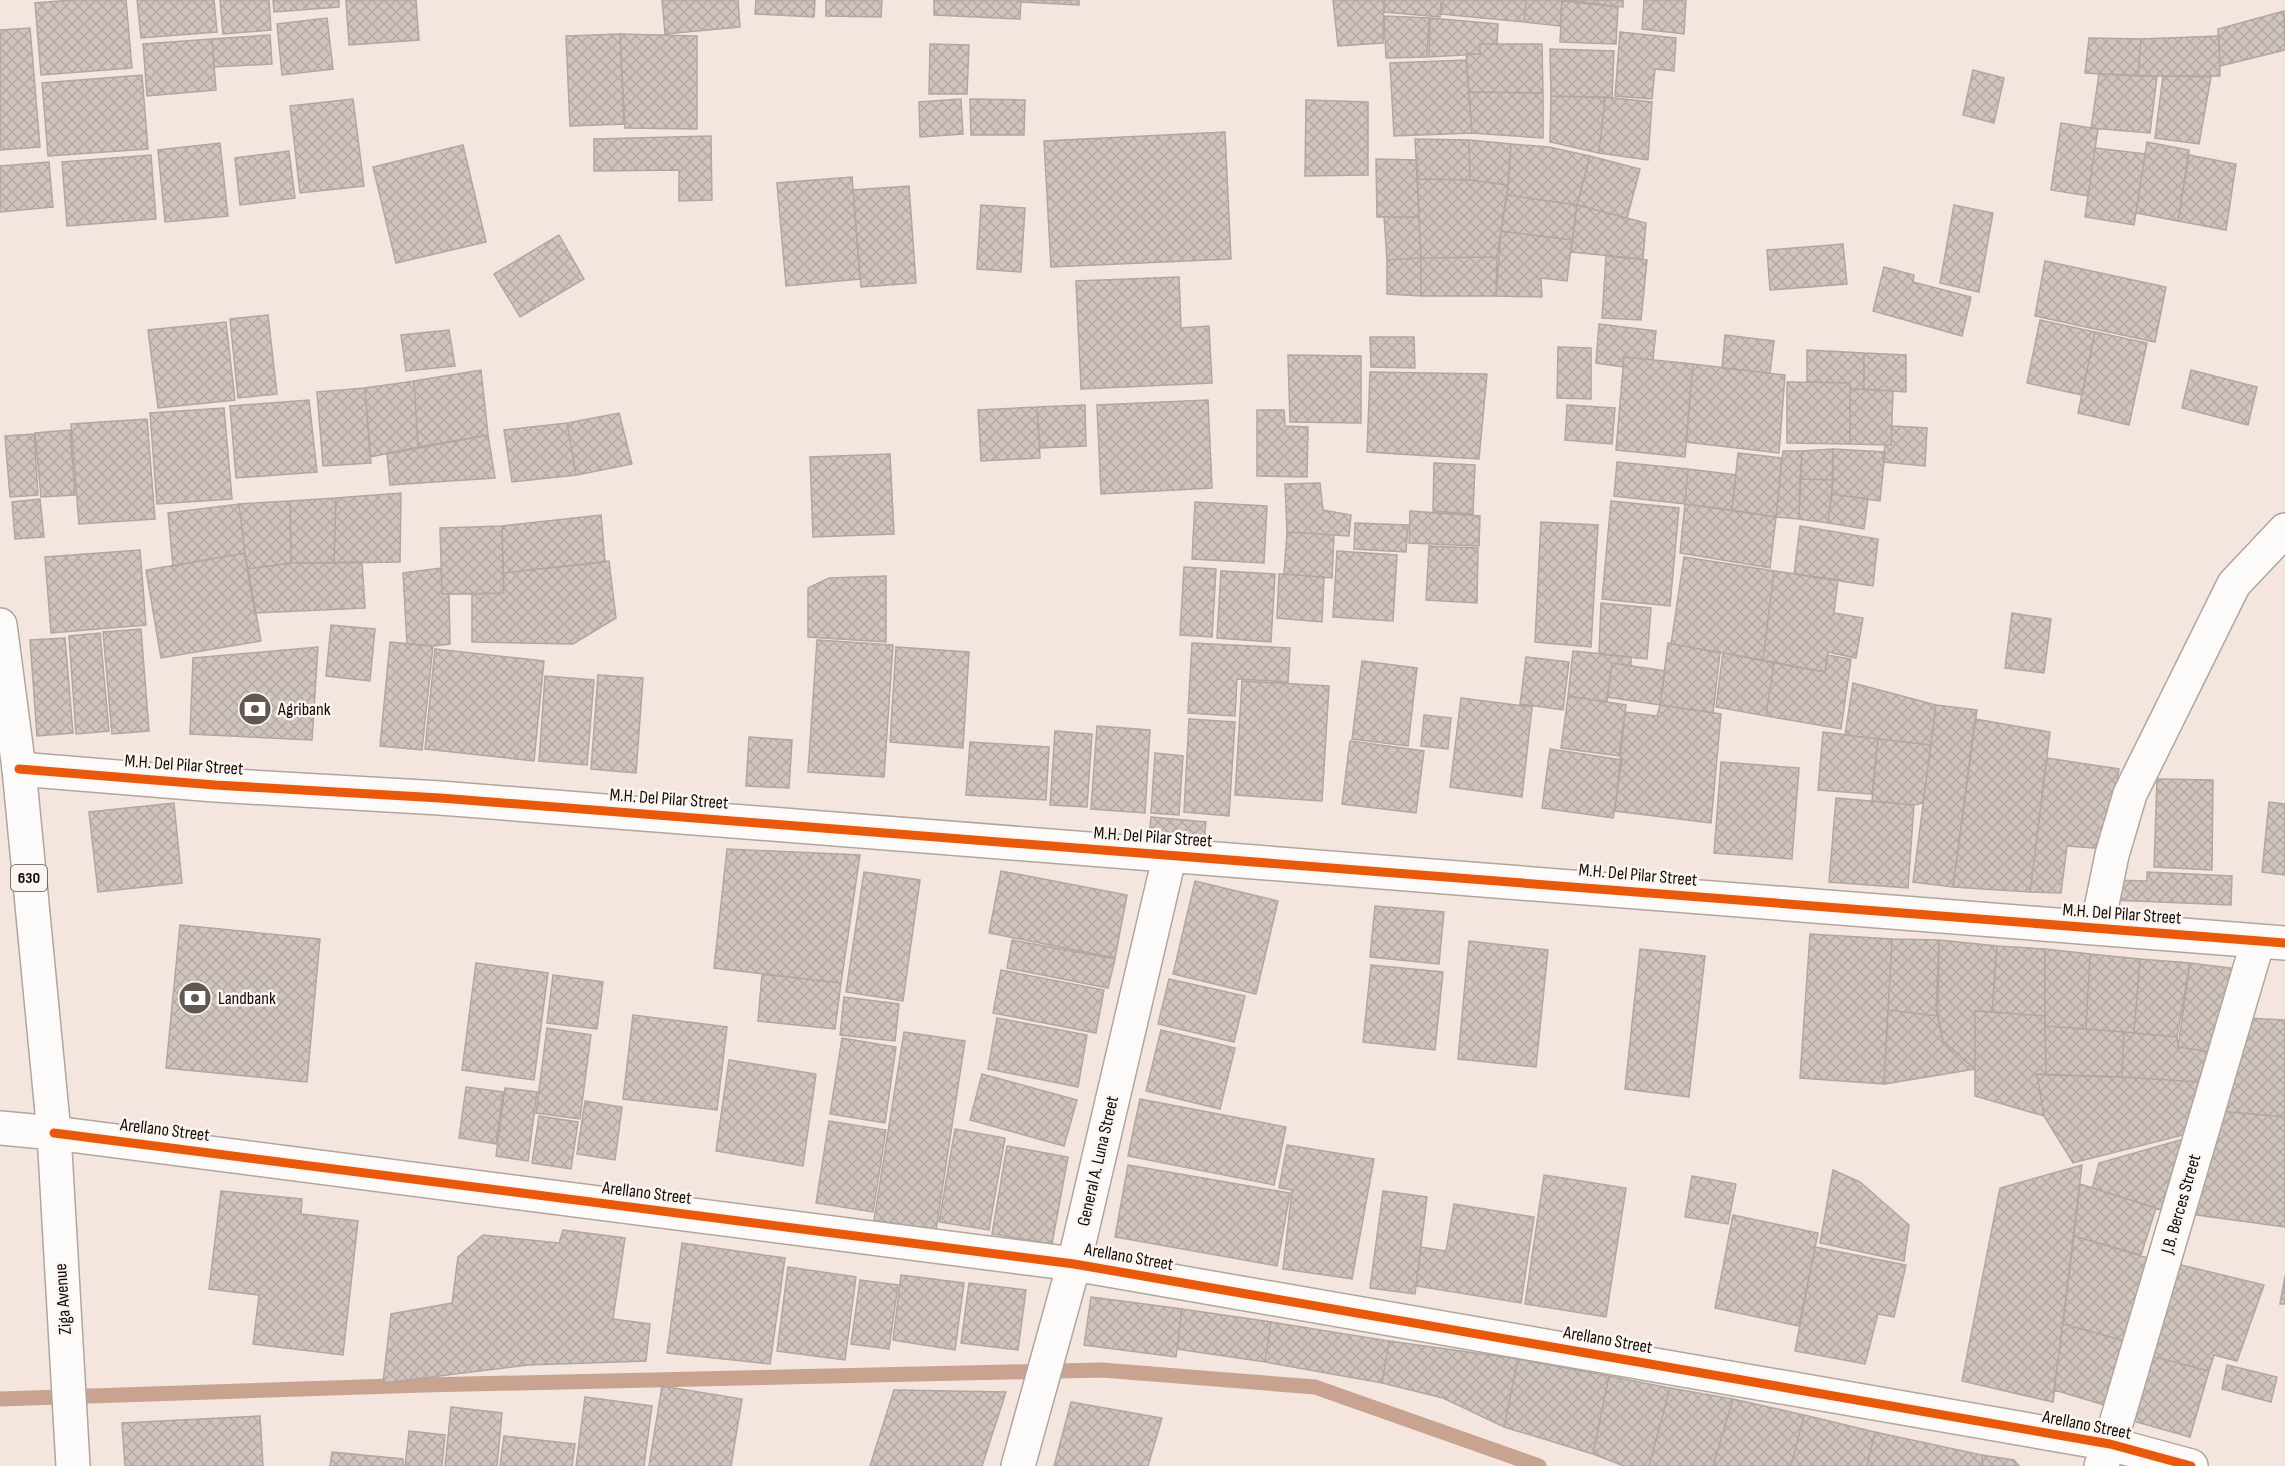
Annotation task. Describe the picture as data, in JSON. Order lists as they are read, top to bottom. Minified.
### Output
{"streets":{"street":["M.H. Del Pilar Street","630","Arellano Street","General A. Luna Street","J.B. Berces Street","Ziga Avenue"]},"crossings":[["M.H. Del Pilar Street","630"],["M.H. Del Pilar Street","General A. Luna Street"],["M.H. Del Pilar Street","J.B. Berces Street"],["630","Arellano Street"],["630","Ziga Avenue"],["Arellano Street","General A. Luna Street"],["Arellano Street","J.B. Berces Street"],["Arellano Street","Ziga Avenue"]],"places":{"bank":["Agribank","Landbank"]}}
